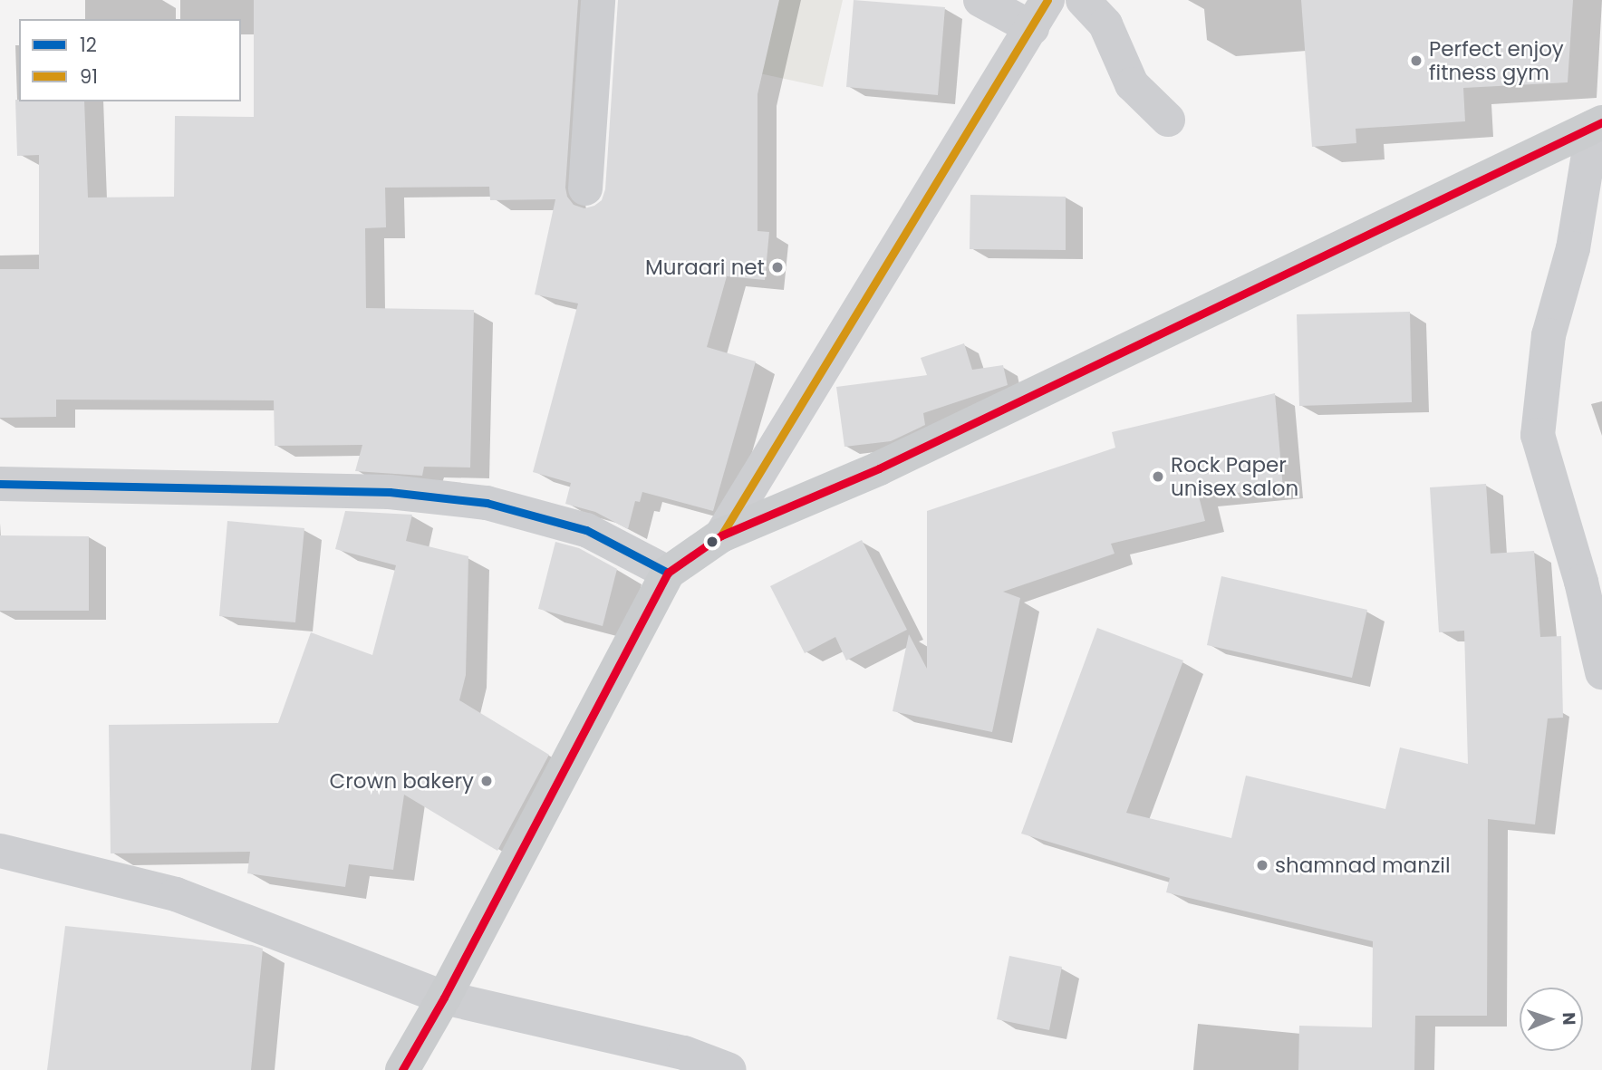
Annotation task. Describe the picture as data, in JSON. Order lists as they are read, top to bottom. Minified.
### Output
{"places":["Perfect enjoy fitness gym","Muraari net","Rock Paper unisex salon","Crown bakery","shamnad manzil"],"lines":["transit line 91","transit line 12"],"legend":["12","91"],"north":"right"}
